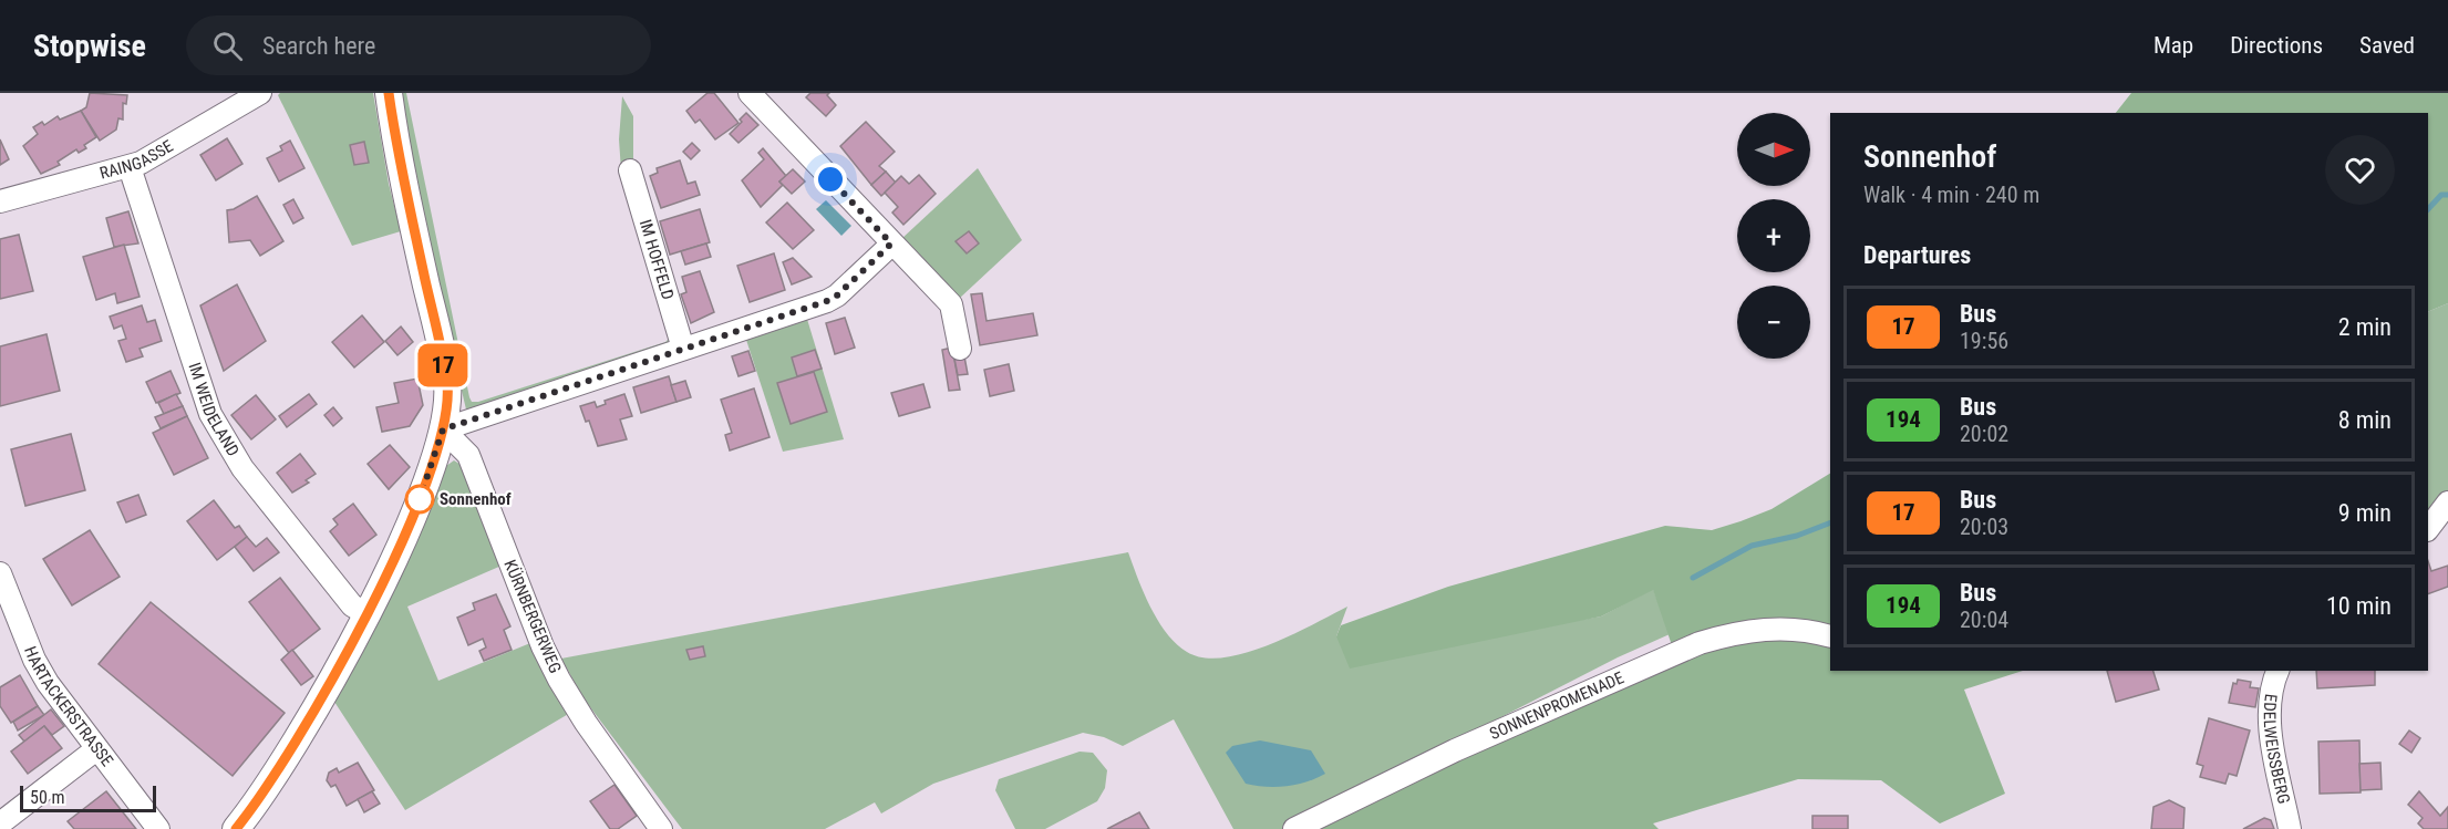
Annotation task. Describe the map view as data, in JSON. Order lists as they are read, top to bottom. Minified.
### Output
{"streets":{"street":["RAINGASSE","IM HOFFELD","IM WEIDELAND","KÜRNBERGERWEG","HARTACKERSTRASSE","SONNENPROMENADE","EDELWEISSBERG"]},"crossings":[["RAINGASSE","IM WEIDELAND"]],"places":["Sonnenhof"],"lines":["bus line 17"],"scale_bar":"50 m","north":"right","page":{"header":"Stopwise","search":"Search here","nav":["Map","Directions","Saved"],"on_map":"17","map_buttons":["+","−"],"heading":[["Sonnenhof","Walk · 4 min · 240 m"],"Departures"],"list":[{"mark":"17","name":"Bus","note":"19:56","value":"2 min"},{"mark":"194","name":"Bus","note":"20:02","value":"8 min"},{"mark":"17","name":"Bus","note":"20:03","value":"9 min"},{"mark":"194","name":"Bus","note":"20:04","value":"10 min"}],"scale":"50 m"}}
